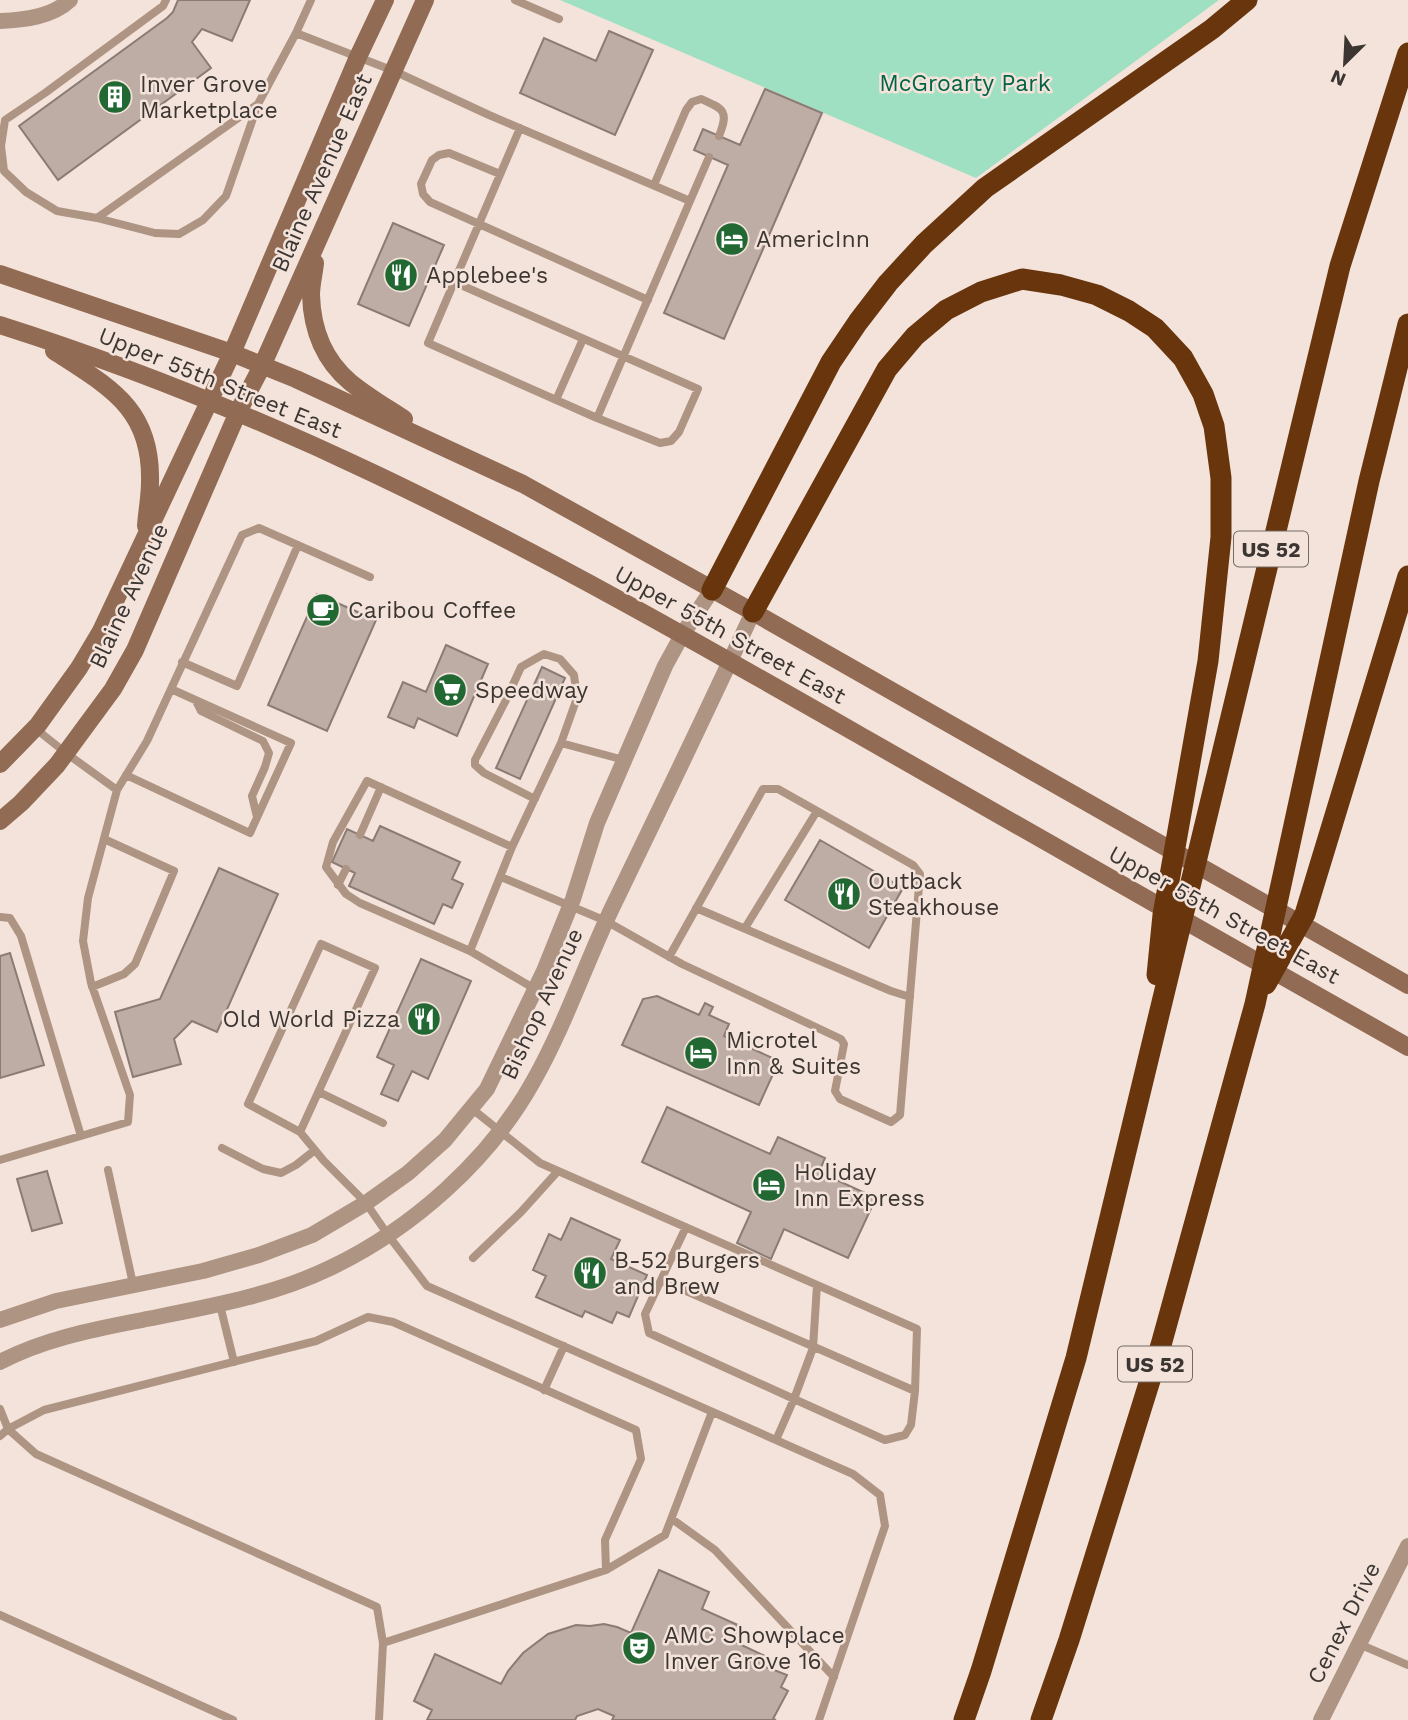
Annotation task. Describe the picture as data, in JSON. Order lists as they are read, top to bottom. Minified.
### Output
{"streets":{"highway":["US 52"],"street":["Blaine Avenue East","Upper 55th Street East","Blaine Avenue","Bishop Avenue","Cenex Drive"]},"crossings":[["Blaine Avenue East","Upper 55th Street East"],["Blaine Avenue East","Blaine Avenue"],["Upper 55th Street East","Blaine Avenue"],["Upper 55th Street East","Bishop Avenue"]],"parks":["McGroarty Park"],"places":{"building":["Inver Grove Marketplace"],"hotel":["AmericInn","Microtel Inn & Suites","Holiday Inn Express"],"restaurant":["Applebee's","Outback Steakhouse","Old World Pizza","B-52 Burgers and Brew"],"cafe":["Caribou Coffee"],"supermarket":["Speedway"],"theatre":["AMC Showplace Inver Grove 16"]},"north":"bottom left"}
